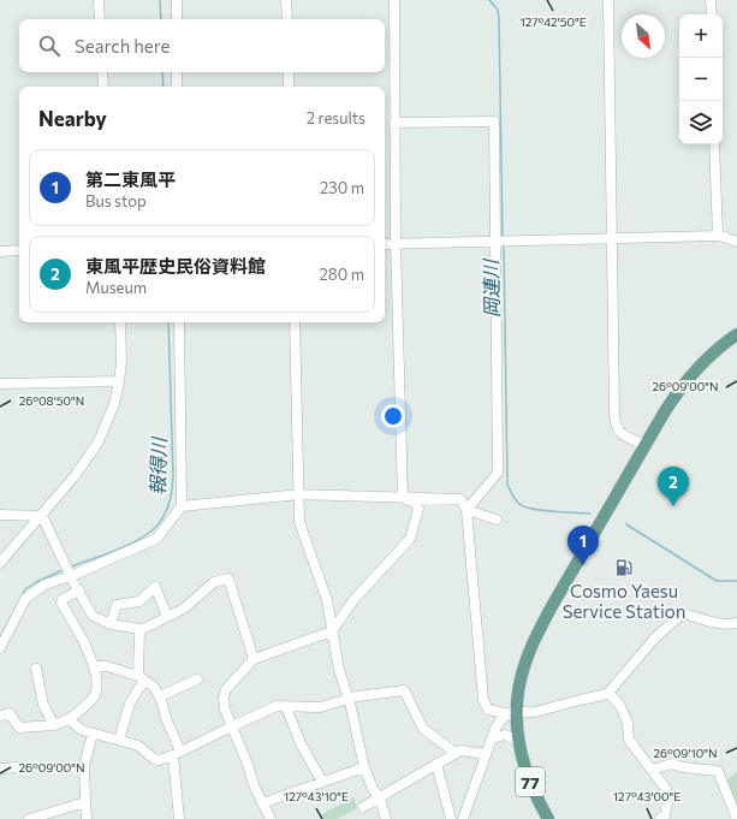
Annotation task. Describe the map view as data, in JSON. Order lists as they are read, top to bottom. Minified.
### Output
{"streets":{"main road":["77"]},"water":["岡連川","報得川"],"places":{"fuel station":["Cosmo Yaesu Service Station"]},"north":"bottom right","page":{"map_buttons":["+","−"],"search":"Search here","heading":["Nearby","2 results"],"list":[{"mark":"1","name":"第二東風平","note":"Bus stop","value":"230 m"},{"mark":"2","name":"東風平歴史民俗資料館","note":"Museum","value":"280 m"}],"pins":["2","1"]},"coordinates":["127°42'50\"E","26°09'00\"N","26°08'50\"N","26°09'10\"N","127°43'10\"E","127°43'00\"E"]}
